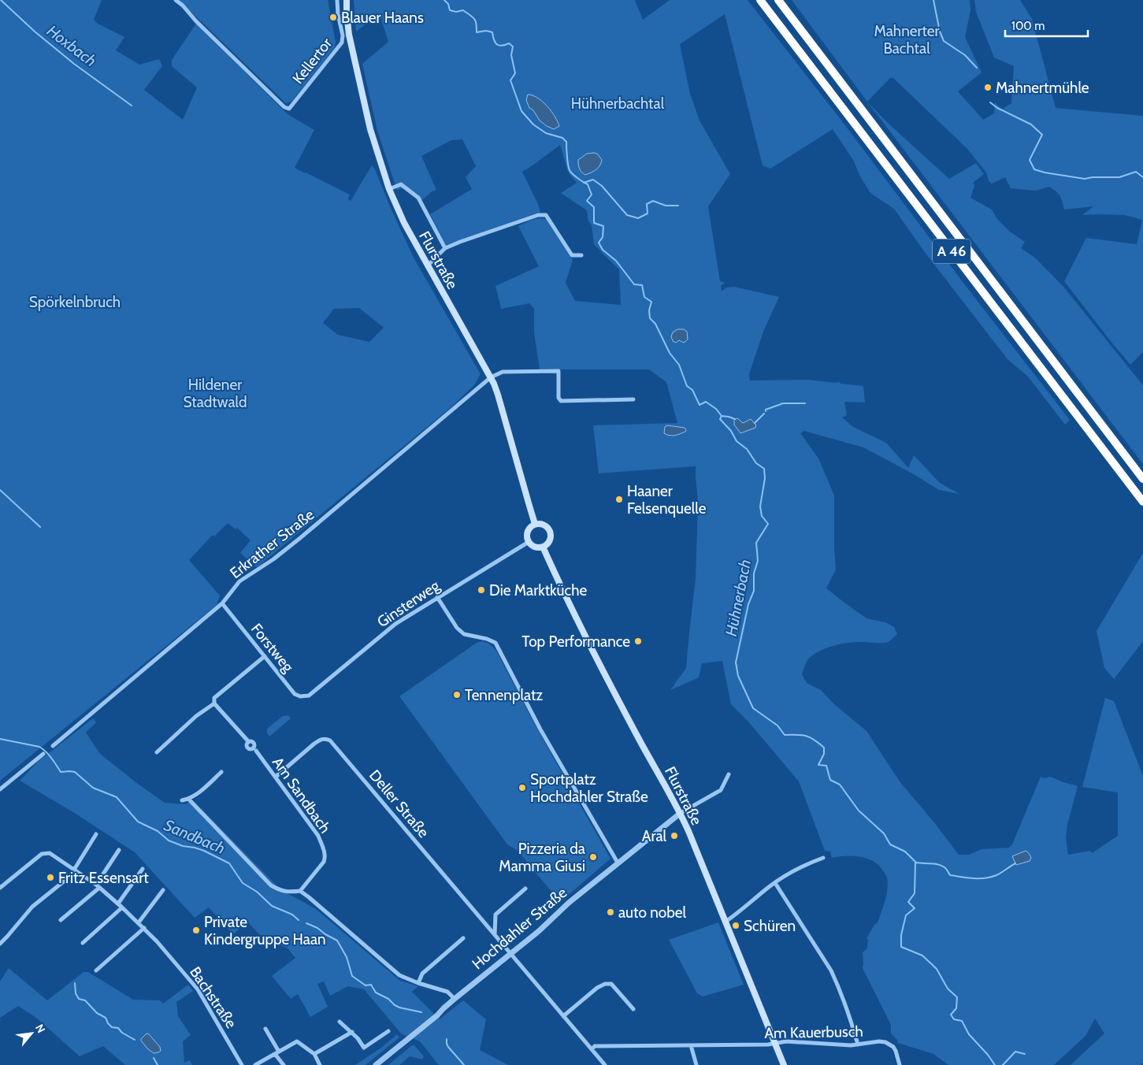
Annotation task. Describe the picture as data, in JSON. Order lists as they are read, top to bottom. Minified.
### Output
{"streets":{"highway":["A 46"],"main road":["Flurstraße"],"street":["Kellertor","Erkrather Straße","Ginsterweg","Forstweg","Am Sandbach","Deller Straße","Hochdahler Straße","Bachstraße","Am Kauerbusch"]},"crossings":[["Flurstraße","Erkrather Straße"],["Flurstraße","Ginsterweg"],["Flurstraße","Hochdahler Straße"],["Flurstraße","Am Kauerbusch"],["Erkrather Straße","Forstweg"],["Ginsterweg","Forstweg"],["Am Sandbach","Deller Straße"],["Deller Straße","Hochdahler Straße"],["Deller Straße","Am Kauerbusch"]],"water":["Hoxbach","Hühnerbach","Sandbach"],"parks":["Mahnerter Bachtal","Hühnerbachtal","Spörkelnbruch","Hildener Stadtwald"],"places":["Blauer Haans","Mahnertmühle","Haaner Felsenquelle","Die Marktküche","Top Performance","Tennenplatz","Sportplatz Hochdahler Straße","Aral","Pizzeria da Mamma Giusi","Fritz Essensart","auto nobel","Schüren","Private Kindergruppe Haan"],"scale_bar":"100 m","north":"top right"}
